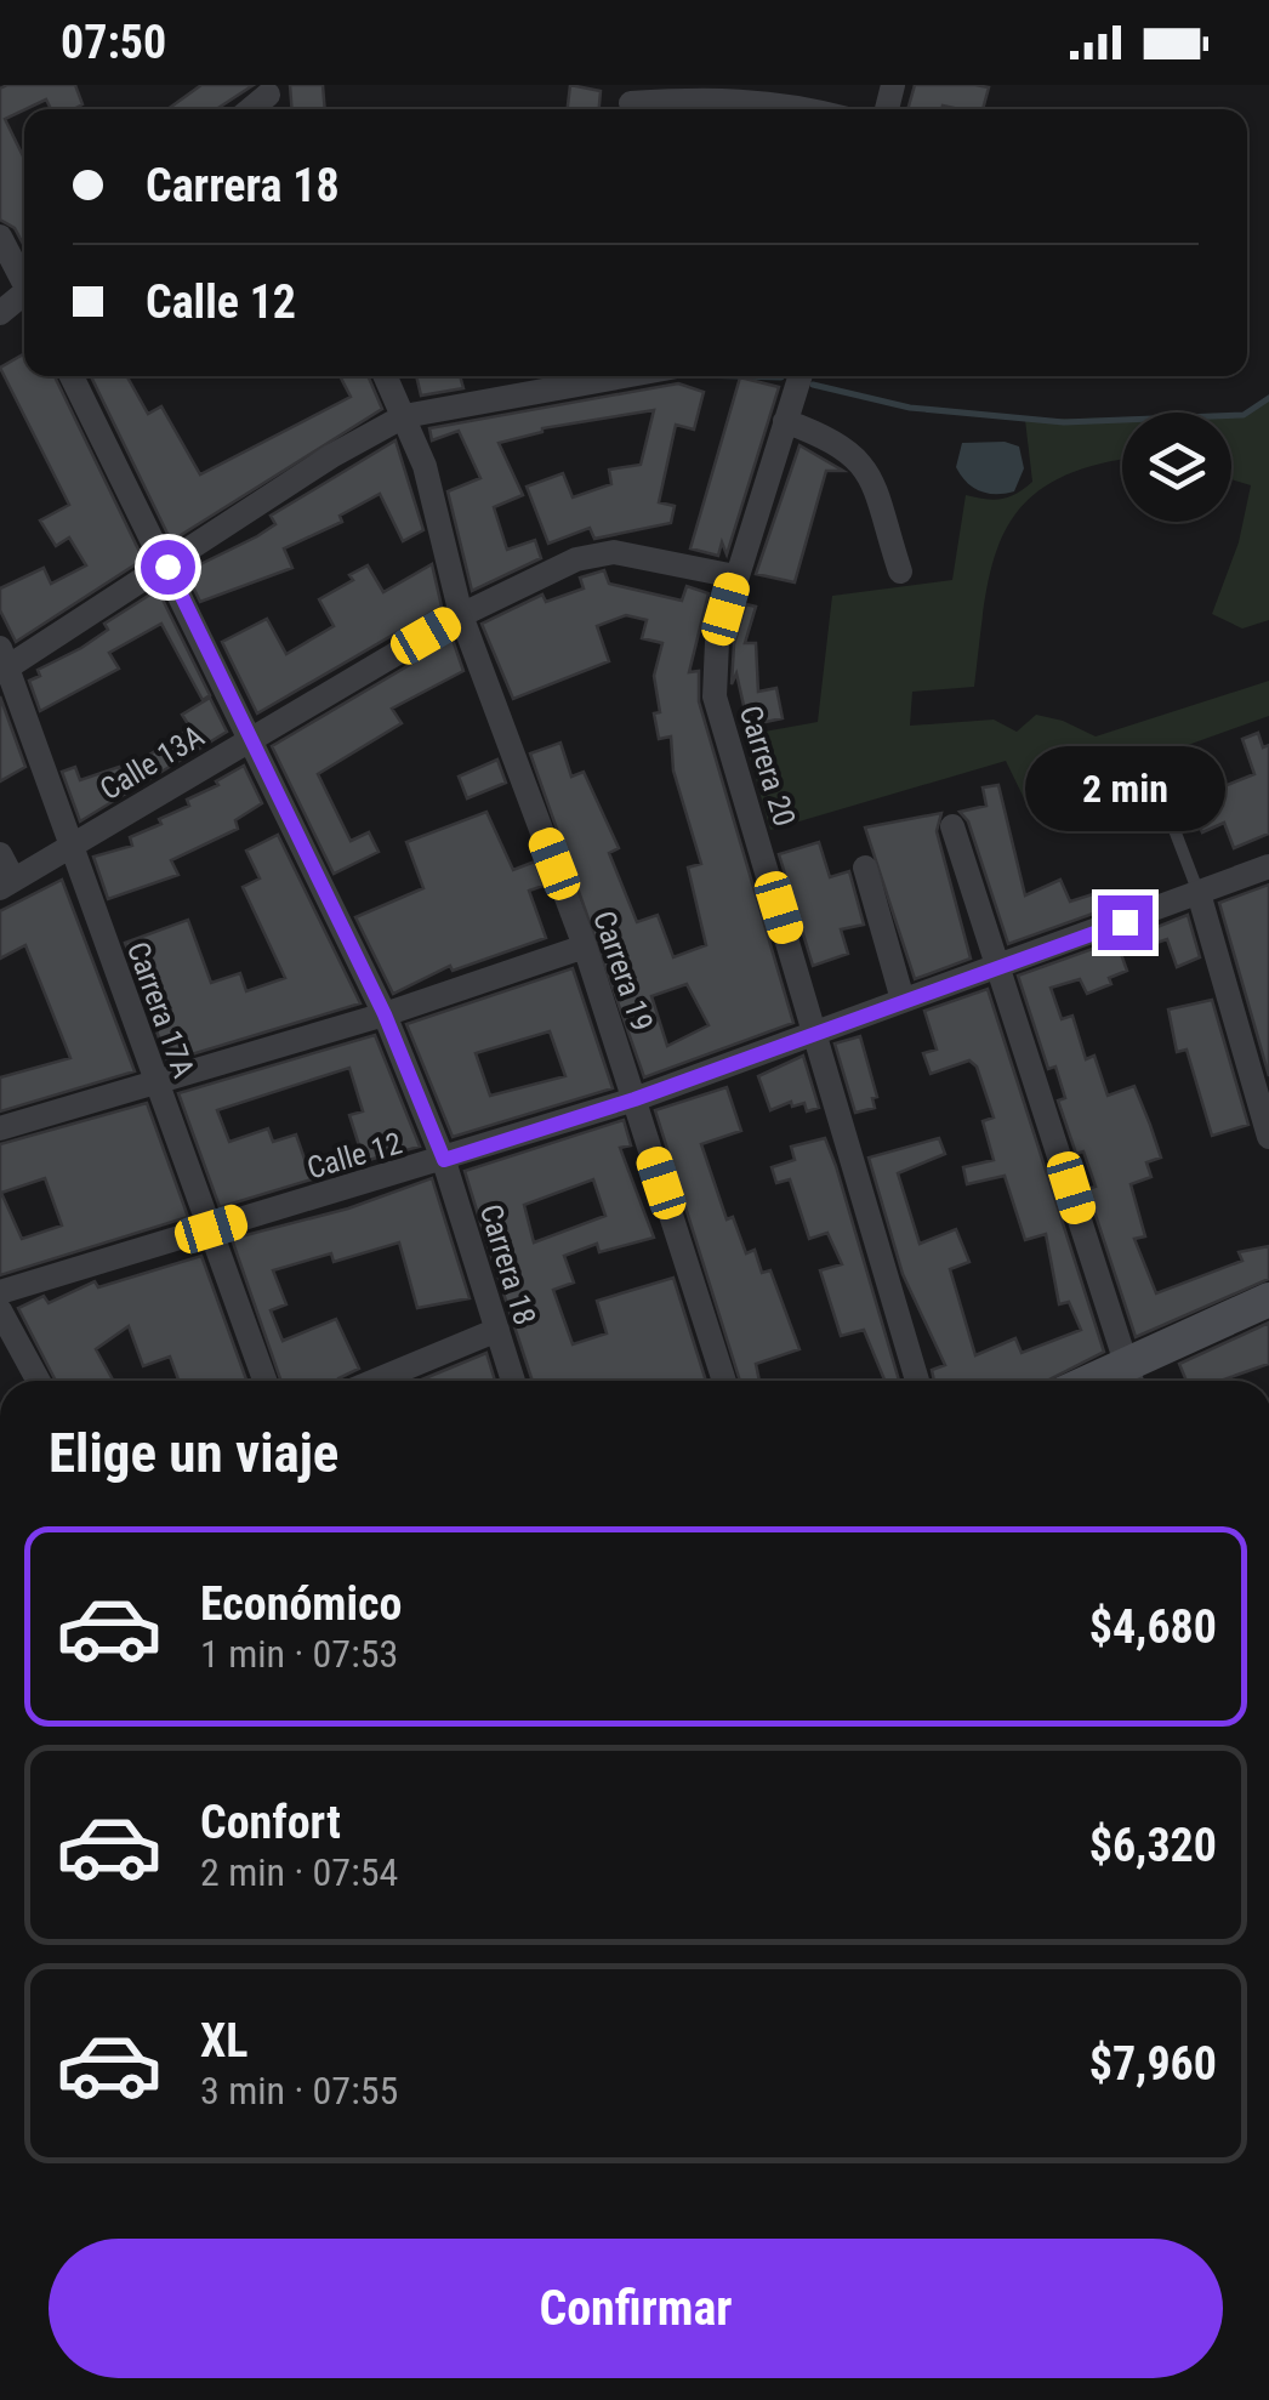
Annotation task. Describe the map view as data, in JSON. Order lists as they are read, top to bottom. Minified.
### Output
{"streets":{"street":["Calle 13A","Carrera 20","Carrera 19","Carrera 17A","Calle 12","Carrera 18"]},"crossings":[["Calle 13A","Carrera 20"],["Calle 13A","Carrera 19"],["Calle 13A","Carrera 17A"],["Calle 13A","Carrera 18"],["Carrera 20","Calle 12"],["Carrera 19","Calle 12"],["Carrera 17A","Calle 12"],["Calle 12","Carrera 18"]],"page":{"status":"07:50","banner":["Carrera 18","Calle 12"],"bubble":"2 min","heading":"Elige un viaje","list":[{"name":"Económico","note":"1 min · 07:53","value":"$4,680"},{"name":"Confort","note":"2 min · 07:54","value":"$6,320"},{"name":"XL","note":"3 min · 07:55","value":"$7,960"}],"buttons":"Confirmar"}}
